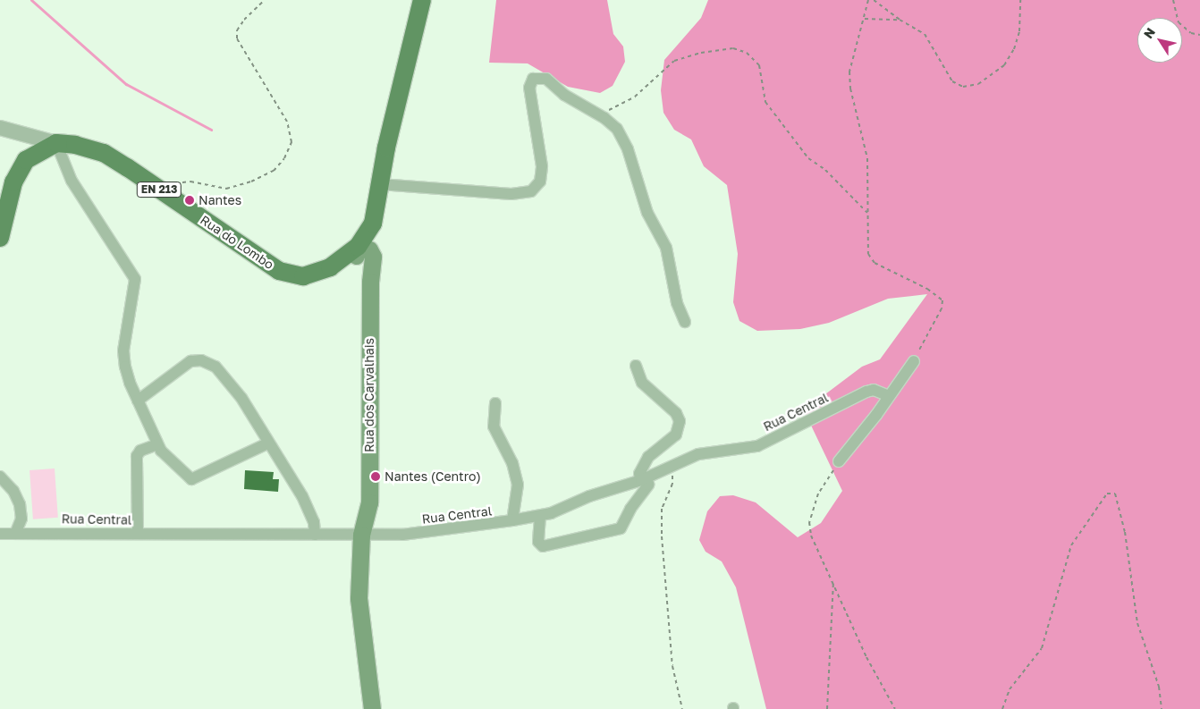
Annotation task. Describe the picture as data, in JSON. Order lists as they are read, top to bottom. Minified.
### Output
{"streets":{"main road":["EN 213","Rua do Lombo","Rua dos Carvalhais"],"street":["Rua Central"]},"crossings":[["EN 213","Rua do Lombo"],["EN 213","Rua dos Carvalhais"],["Rua do Lombo","Rua dos Carvalhais"],["Rua dos Carvalhais","Rua Central"]],"places":["Nantes","Nantes (Centro)"],"north":"top left"}
